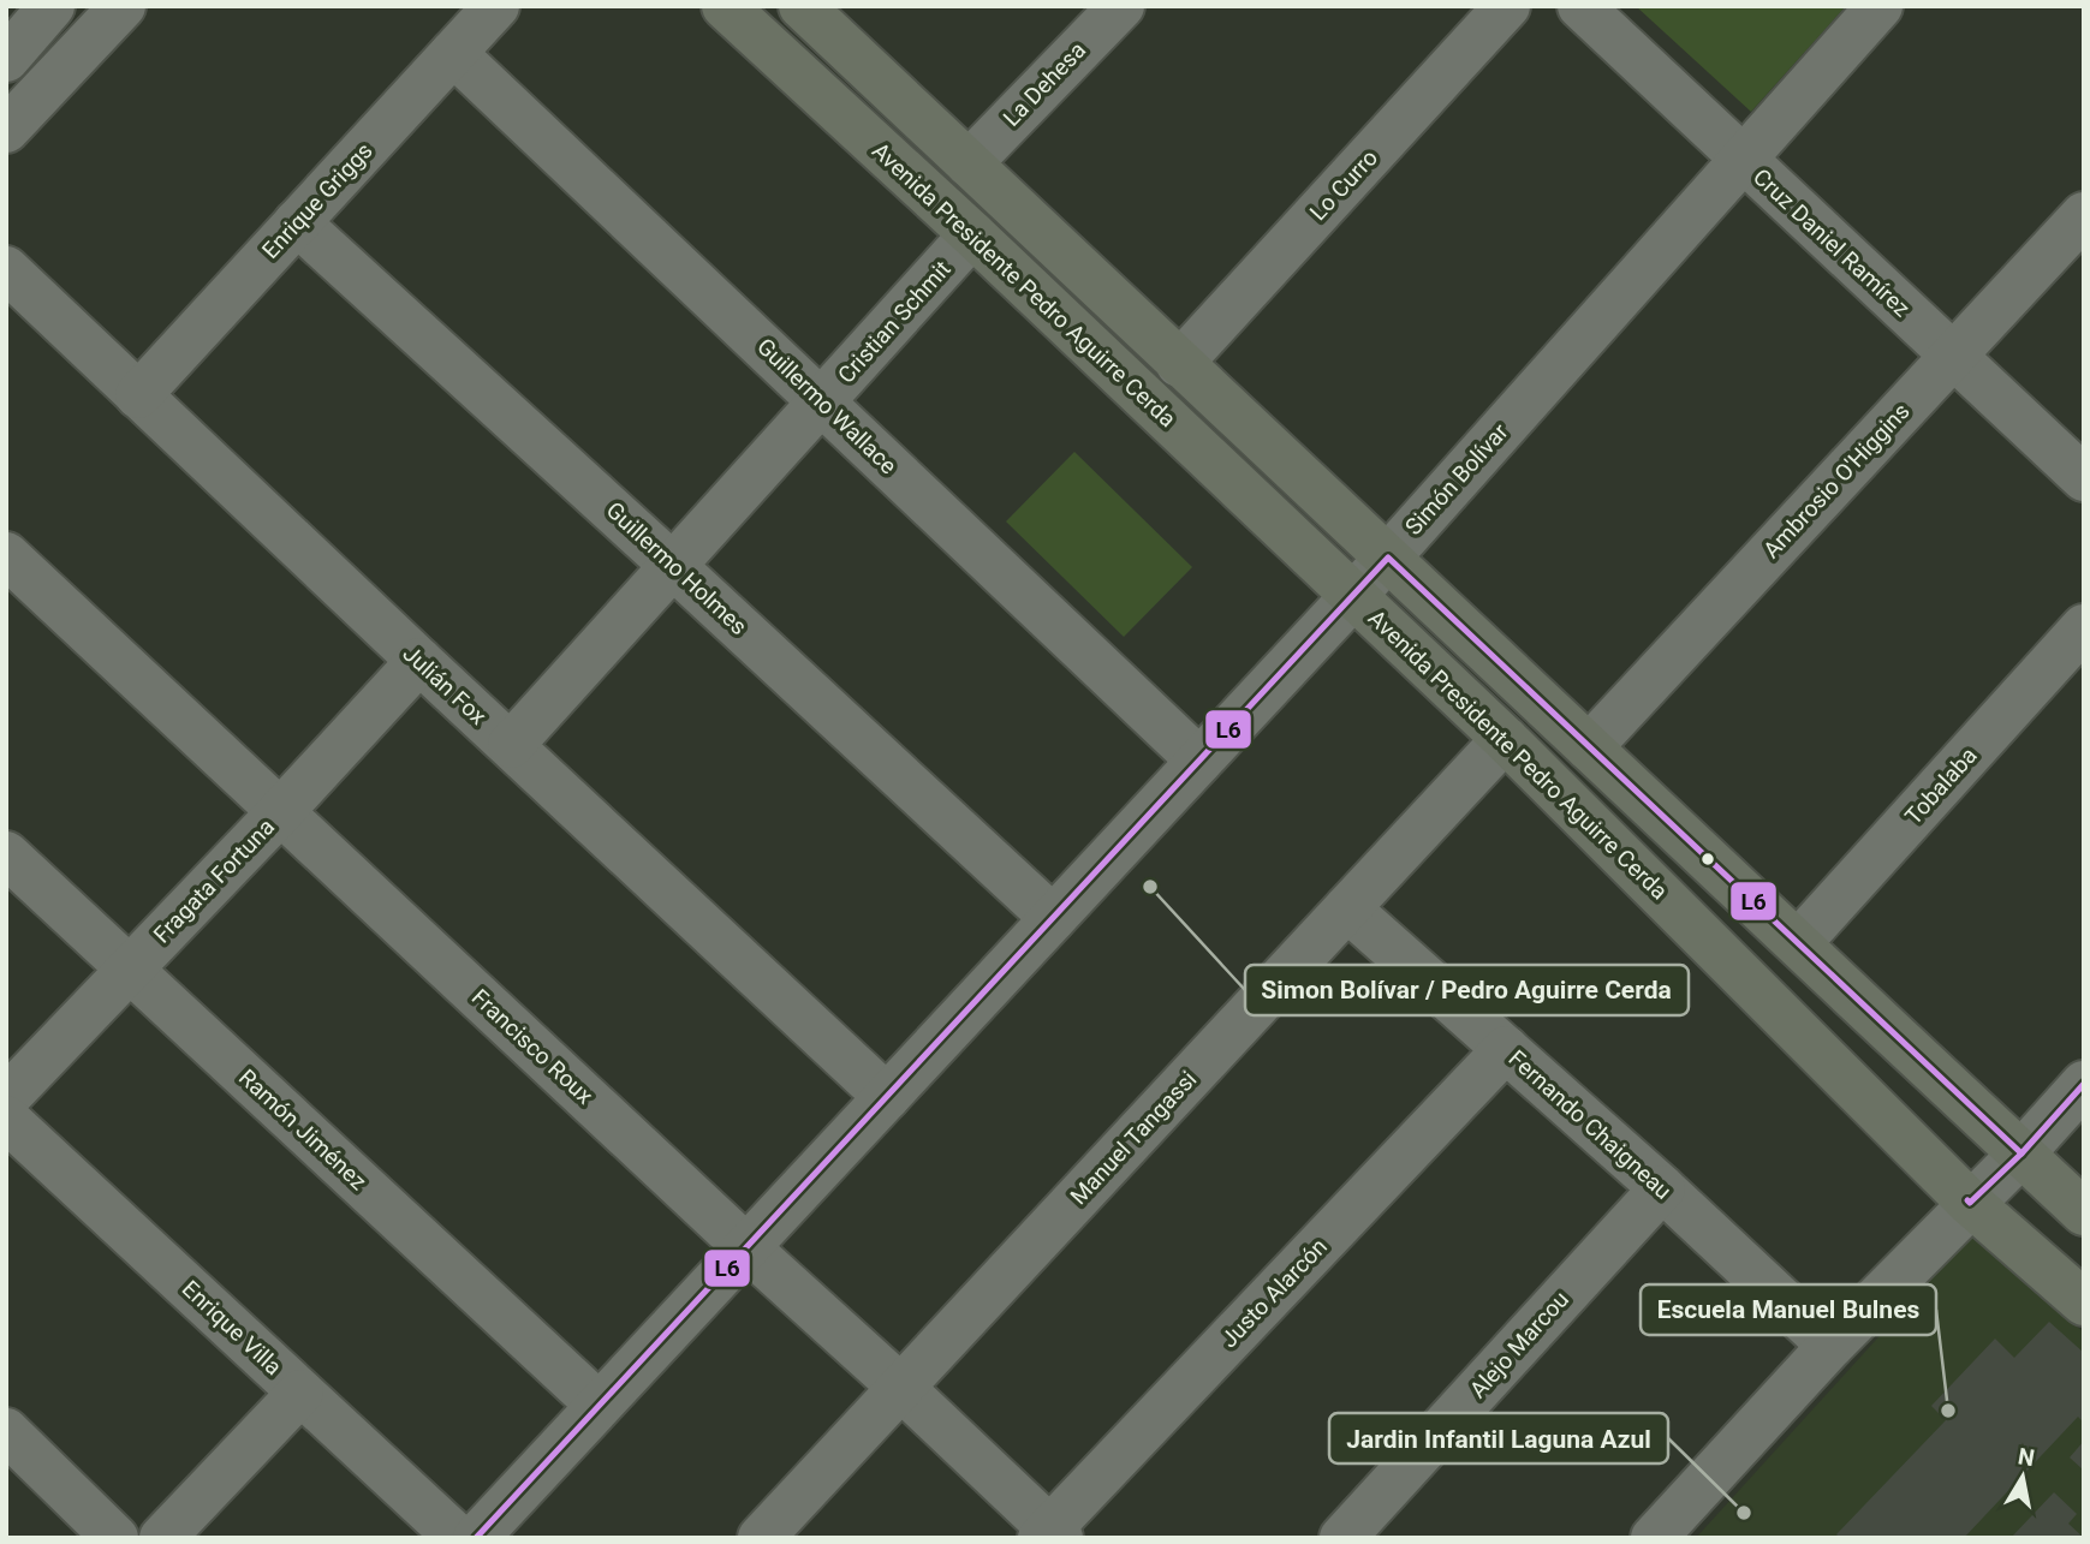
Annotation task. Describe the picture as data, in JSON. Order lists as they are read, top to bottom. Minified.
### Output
{"streets":{"main road":["Avenida Presidente Pedro Aguirre Cerda"],"street":["La Dehesa","Lo Curro","Enrique Griggs","Cruz Daniel Ramírez","Cristian Schmit","Guillermo Wallace","Simón Bolívar","Ambrosio O'Higgins","Guillermo Holmes","Julián Fox","Tobalaba","Fragata Fortuna","Francisco Roux","Fernando Chaigneau","Ramón Jiménez","Manuel Tangassi","Justo Alarcón","Enrique Villa","Alejo Marcou"]},"crossings":[["La Dehesa","Avenida Presidente Pedro Aguirre Cerda"],["Lo Curro","Avenida Presidente Pedro Aguirre Cerda"],["Enrique Griggs","Guillermo Wallace"],["Enrique Griggs","Guillermo Holmes"],["Enrique Griggs","Julián Fox"],["Cruz Daniel Ramírez","Simón Bolívar"],["Cruz Daniel Ramírez","Ambrosio O'Higgins"],["Avenida Presidente Pedro Aguirre Cerda","Cristian Schmit"],["Avenida Presidente Pedro Aguirre Cerda","Simón Bolívar"],["Avenida Presidente Pedro Aguirre Cerda","Ambrosio O'Higgins"],["Avenida Presidente Pedro Aguirre Cerda","Tobalaba"],["Avenida Presidente Pedro Aguirre Cerda","Manuel Tangassi"],["Cristian Schmit","Guillermo Wallace"],["Cristian Schmit","Guillermo Holmes"],["Cristian Schmit","Julián Fox"],["Guillermo Wallace","Simón Bolívar"],["Simón Bolívar","Guillermo Holmes"],["Simón Bolívar","Julián Fox"],["Simón Bolívar","Francisco Roux"],["Simón Bolívar","Ramón Jiménez"],["Julián Fox","Fragata Fortuna"],["Fragata Fortuna","Francisco Roux"],["Fragata Fortuna","Ramón Jiménez"],["Francisco Roux","Manuel Tangassi"],["Francisco Roux","Justo Alarcón"],["Fernando Chaigneau","Manuel Tangassi"],["Fernando Chaigneau","Justo Alarcón"],["Fernando Chaigneau","Alejo Marcou"]],"places":["Simon Bolívar / Pedro Aguirre Cerda","Escuela Manuel Bulnes","Jardin Infantil Laguna Azul"],"lines":["transit line L6"],"north":"top"}
